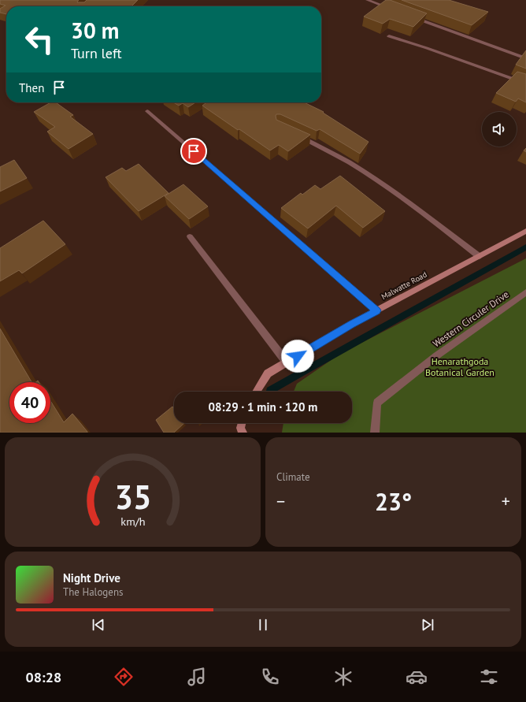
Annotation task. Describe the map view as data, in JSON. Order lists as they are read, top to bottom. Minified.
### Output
{"streets":{"street":["Malwatte Road"],"lane":["Western Circuler Drive"]},"parks":["Henarathgoda Botanical Garden"],"page":{"turn":["30 m","Turn left"],"then":"Then","limit":"40","trip":"08:29 · 1 min · 120 m","tile":"Climate","heat":["−","23°","+"],"song":["Night Drive","The Halogens"],"tabs":"08:28","gauge":["35","km/h"]}}
